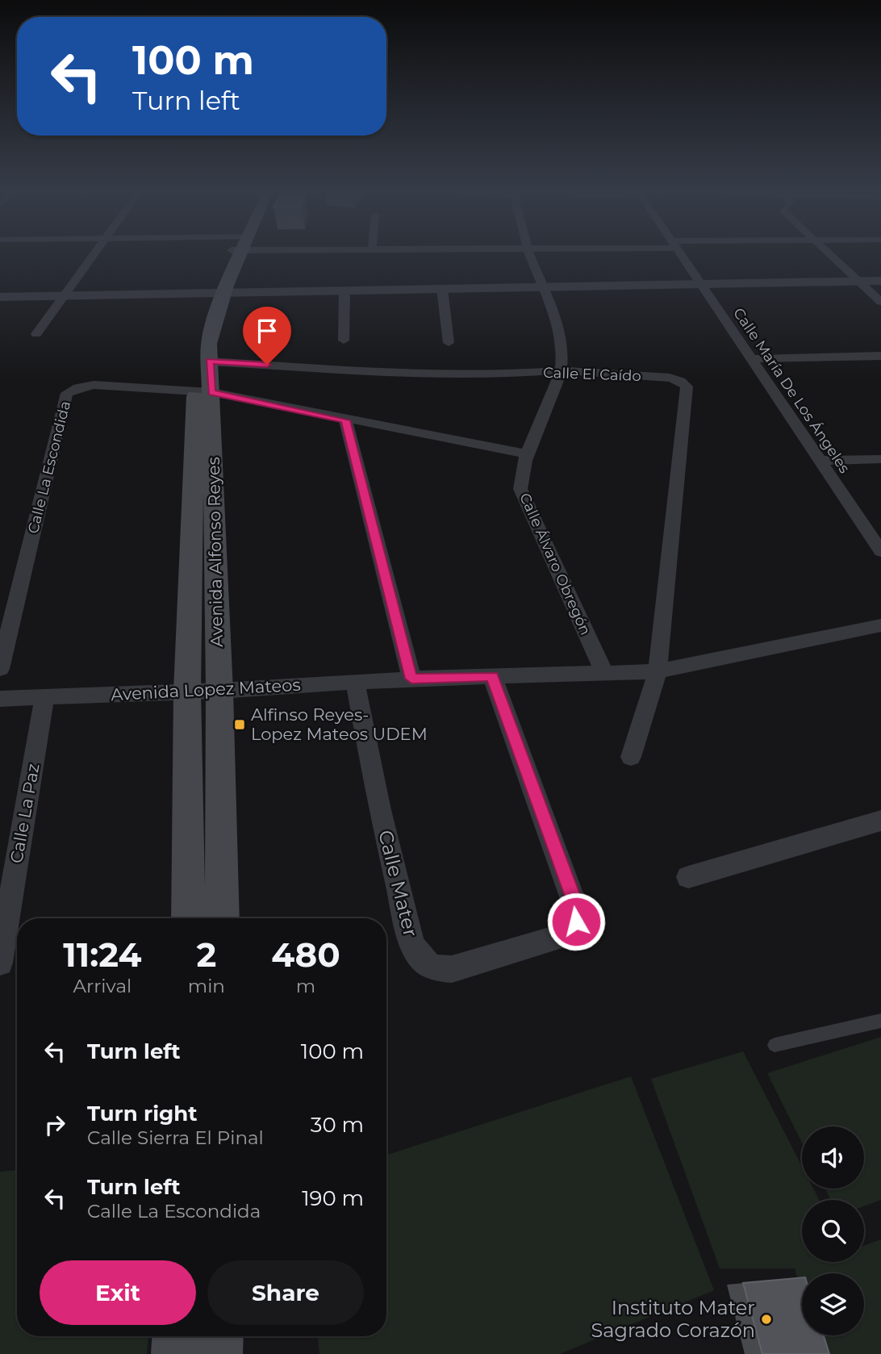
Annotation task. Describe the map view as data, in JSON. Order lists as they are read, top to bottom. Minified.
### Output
{"streets":{"main road":["Avenida Alfonso Reyes"],"street":["Calle El Caído","Calle María De Los Ángeles","Calle La Escondida","Calle Álvaro Obregón","Avenida Lopez Mateos","Calle La Paz","Calle Mater"]},"crossings":[["Calle El Caído","Avenida Alfonso Reyes"],["Calle El Caído","Calle Álvaro Obregón"],["Calle El Caído","Avenida Lopez Mateos"],["Calle La Escondida","Avenida Alfonso Reyes"],["Calle La Escondida","Calle Álvaro Obregón"],["Avenida Alfonso Reyes","Avenida Lopez Mateos"],["Calle Álvaro Obregón","Avenida Lopez Mateos"],["Avenida Lopez Mateos","Calle La Paz"],["Avenida Lopez Mateos","Calle Mater"]],"places":{"transit":["Alfinso Reyes- Lopez Mateos UDEM"],"other":["Instituto Mater Sagrado Corazón"]},"page":{"turn":["100 m","Turn left"],"eta":["11:24","Arrival","2","min","480","m"],"list":[{"name":"Turn left","value":"100 m"},{"name":"Turn right","note":"Calle Sierra El Pinal","value":"30 m"},{"name":"Turn left","note":"Calle La Escondida","value":"190 m"}],"buttons":["Exit","Share"]}}
